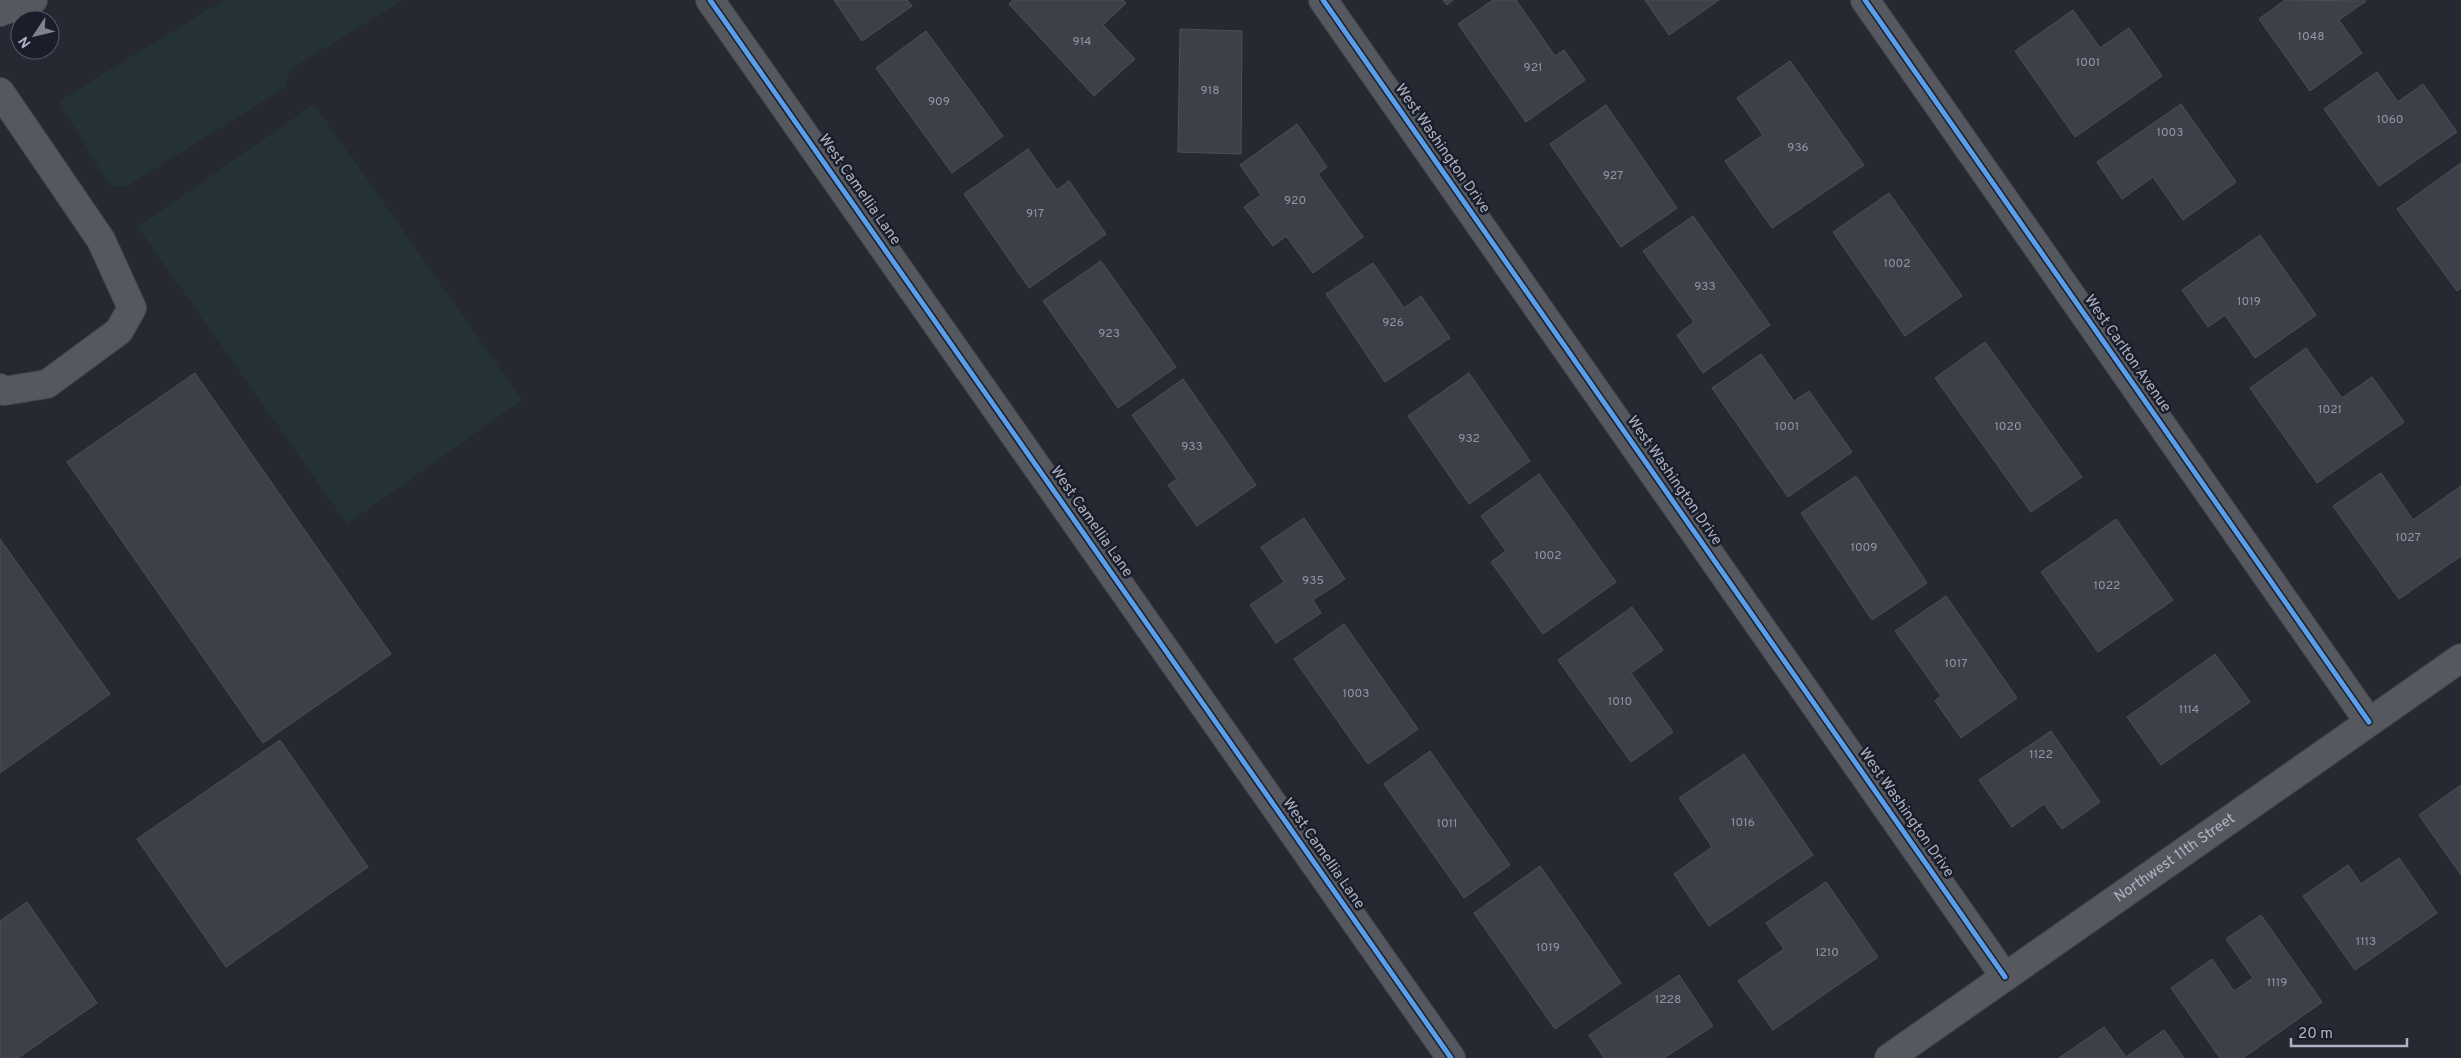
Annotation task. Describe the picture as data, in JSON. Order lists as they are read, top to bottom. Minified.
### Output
{"streets":{"street":["West Washington Drive","West Camellia Lane","West Carlton Avenue","Northwest 11th Street"]},"crossings":[["West Washington Drive","Northwest 11th Street"],["West Carlton Avenue","Northwest 11th Street"]],"house_numbers":["1048","914","1001","921","918","909","1060","1003","936","927","920","917","1002","933","1019","926","923","1021","1001","1020","932","933","1027","1009","1002","935","1022","1017","1003","1010","1114","1122","1016","1011","1113","1019","1210","1119","1228"],"scale_bar":"20 m","north":"bottom left"}
